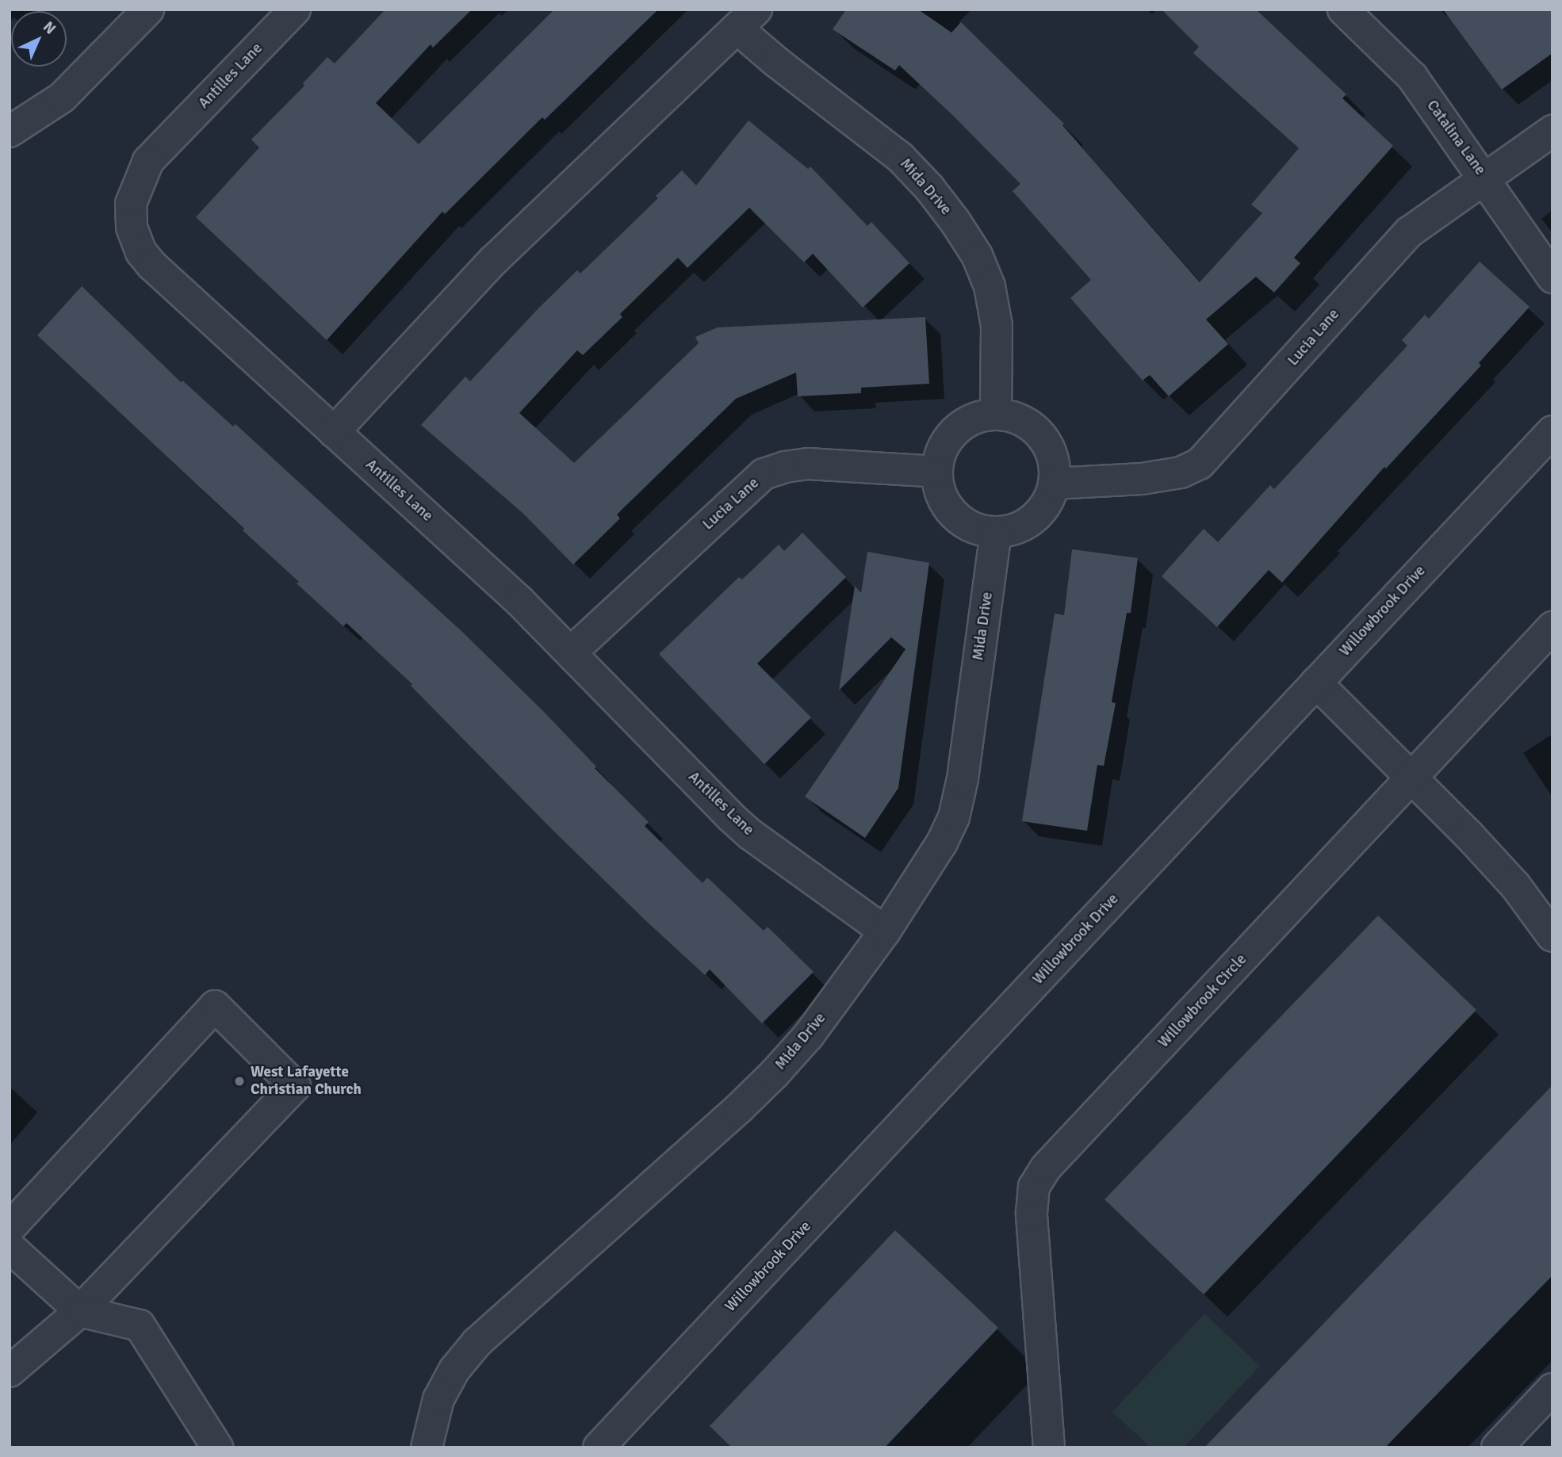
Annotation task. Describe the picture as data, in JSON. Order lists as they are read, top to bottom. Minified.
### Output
{"streets":{"street":["Antilles Lane","Catalina Lane","Mida Drive","Lucia Lane","Willowbrook Drive","Willowbrook Circle"]},"crossings":[["Antilles Lane","Mida Drive"],["Antilles Lane","Lucia Lane"],["Catalina Lane","Lucia Lane"],["Mida Drive","Lucia Lane"]],"places":["West Lafayette Christian Church"],"north":"top right"}
